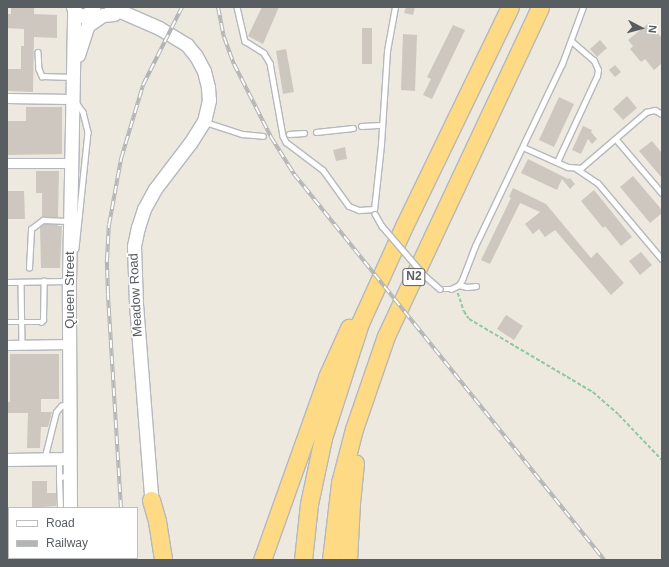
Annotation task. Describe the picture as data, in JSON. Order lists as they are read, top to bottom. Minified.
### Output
{"streets":{"highway":["N2"],"main road":["Queen Street","Meadow Road"]},"crossings":[["Queen Street","Meadow Road"]],"legend":["Road","Railway"],"north":"right"}
